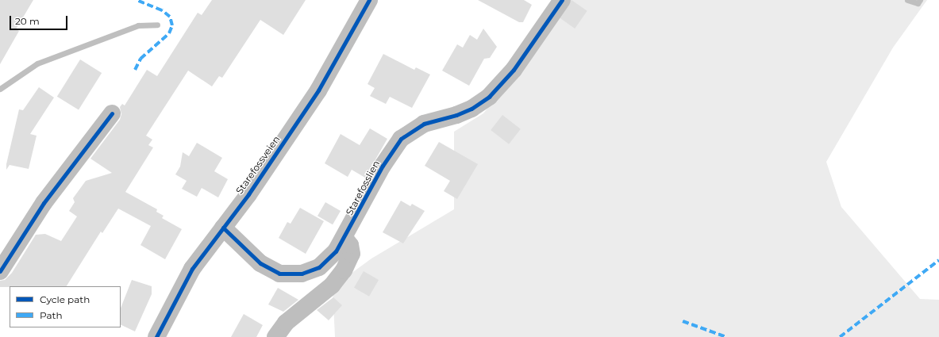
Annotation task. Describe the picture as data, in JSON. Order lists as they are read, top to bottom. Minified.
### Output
{"streets":{"street":["Starefossveien","Starefosslien"]},"crossings":[["Starefossveien","Starefosslien"]],"legend":["Cycle path","Path"],"scale_bar":"20 m"}
